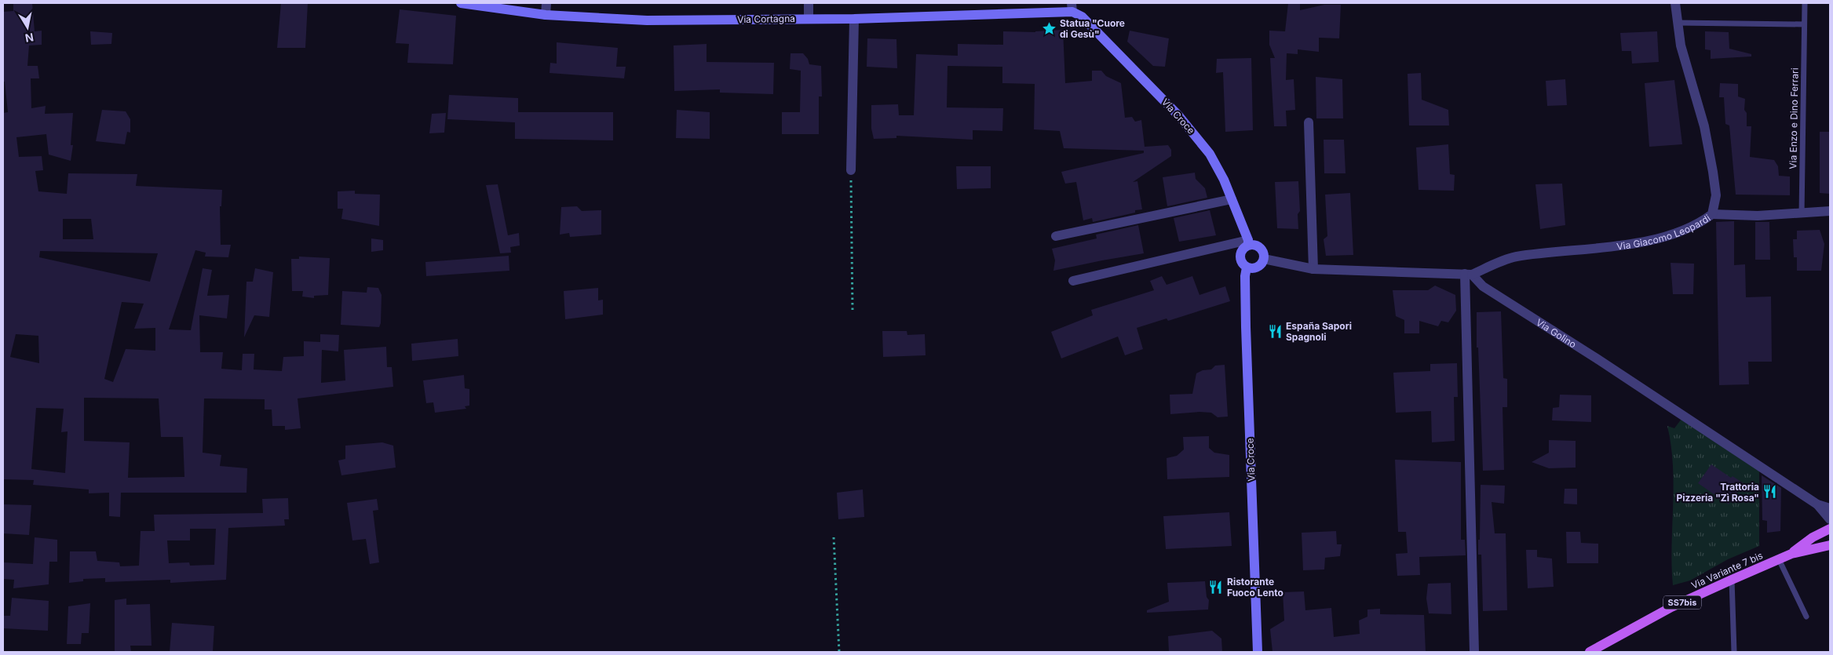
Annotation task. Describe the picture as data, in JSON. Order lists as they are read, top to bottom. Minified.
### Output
{"streets":{"main road":["Via Variante 7 bis","SS7bis"],"street":["Via Cortagna","Via Croce","Via Giacomo Leopardi","Via Golino"],"lane":["Via Enzo e Dino Ferrari"]},"crossings":[["Via Cortagna","Via Croce"],["Via Giacomo Leopardi","Via Golino"]],"places":{"place":["Statua \"Cuore di Gesù\""],"restaurant":["España Sapori Spagnoli","Trattoria Pizzeria \"Zì Rosa\"","Ristorante Fuoco Lento"]},"north":"bottom"}
